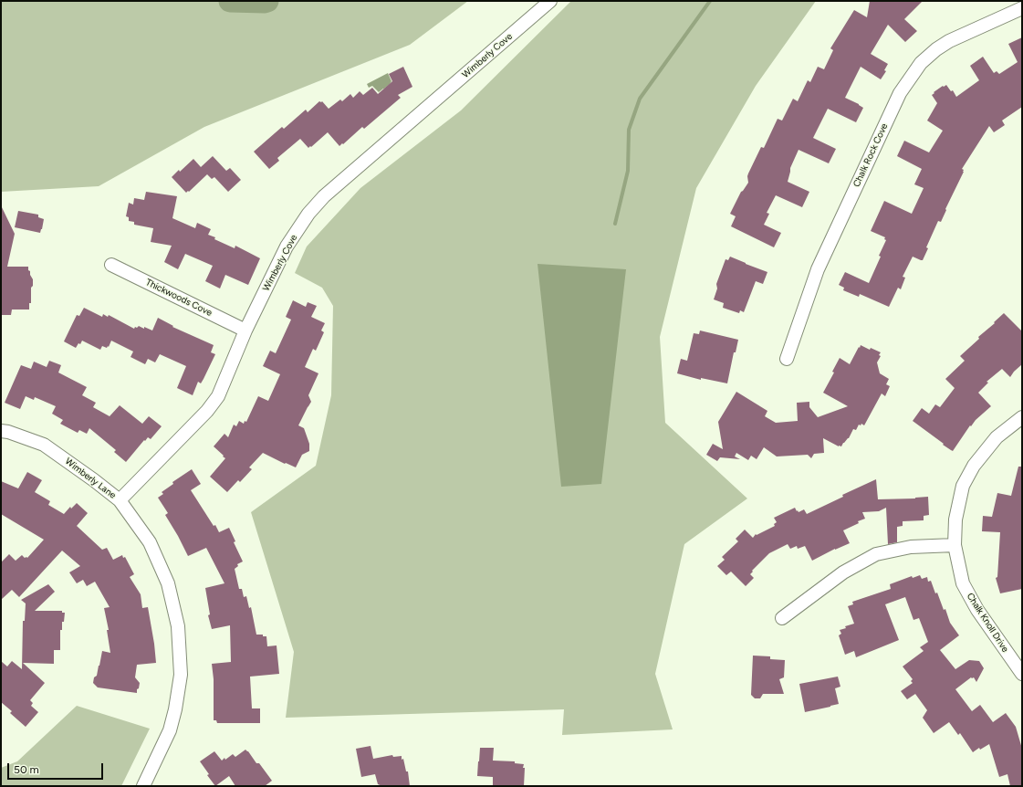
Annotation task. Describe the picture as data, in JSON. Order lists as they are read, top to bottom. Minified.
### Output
{"streets":{"street":["Wimberly Cove","Chalk Rock Cove","Thickwoods Cove","Wimberly Lane","Chalk Knoll Drive"]},"crossings":[["Wimberly Cove","Thickwoods Cove"],["Wimberly Cove","Wimberly Lane"]],"scale_bar":"50 m"}
